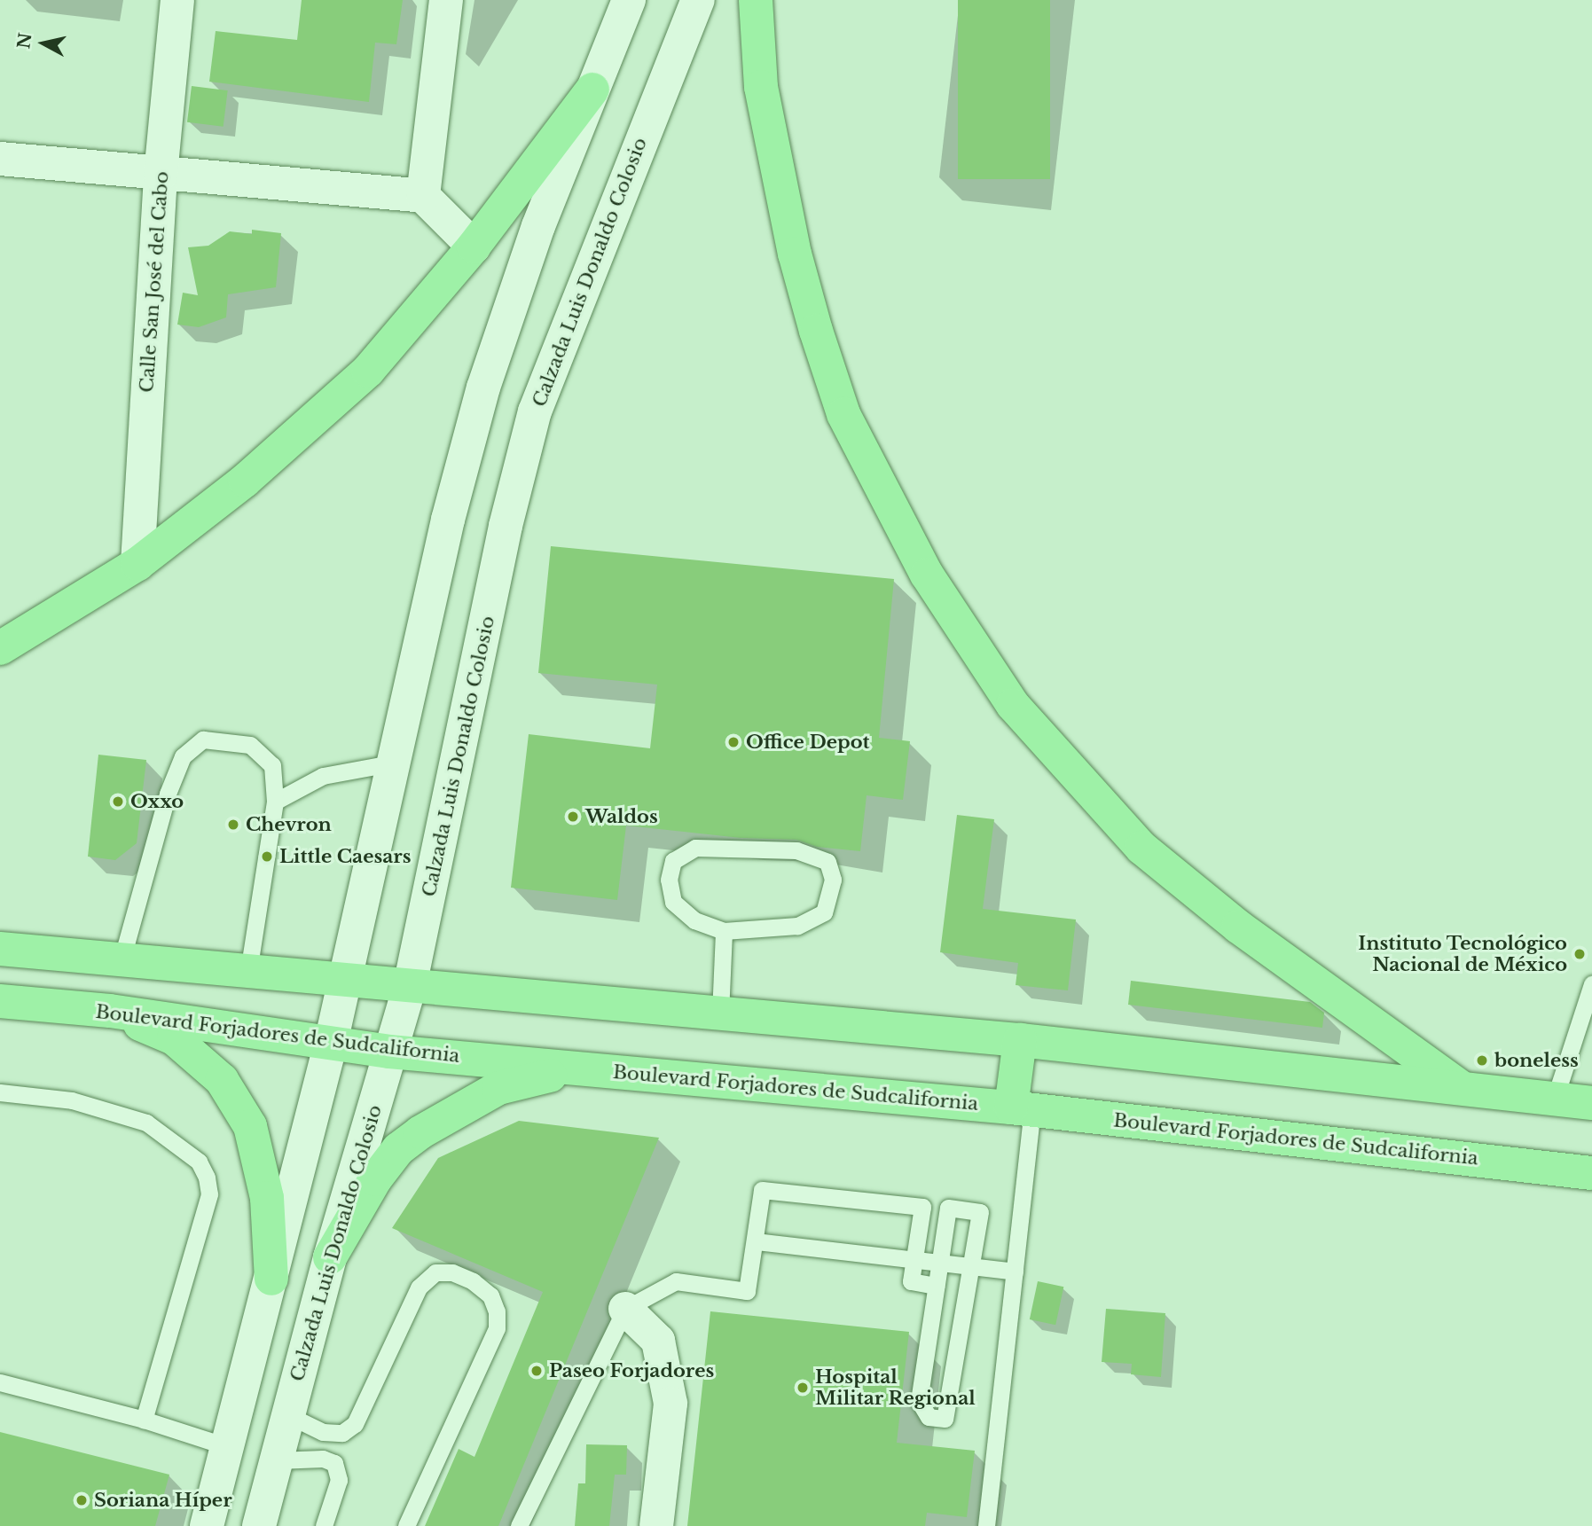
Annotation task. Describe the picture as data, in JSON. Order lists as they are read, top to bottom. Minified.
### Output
{"streets":{"main road":["Calzada Luis Donaldo Colosio","Calle San José del Cabo","Boulevard Forjadores de Sudcalifornia"]},"crossings":[["Calzada Luis Donaldo Colosio","Boulevard Forjadores de Sudcalifornia"]],"places":["Office Depot","Oxxo","Waldos","Chevron","Little Caesars","Instituto Tecnológico Nacional de México","boneless","Paseo Forjadores","Hospital Militar Regional","Soriana Híper"],"north":"left"}
